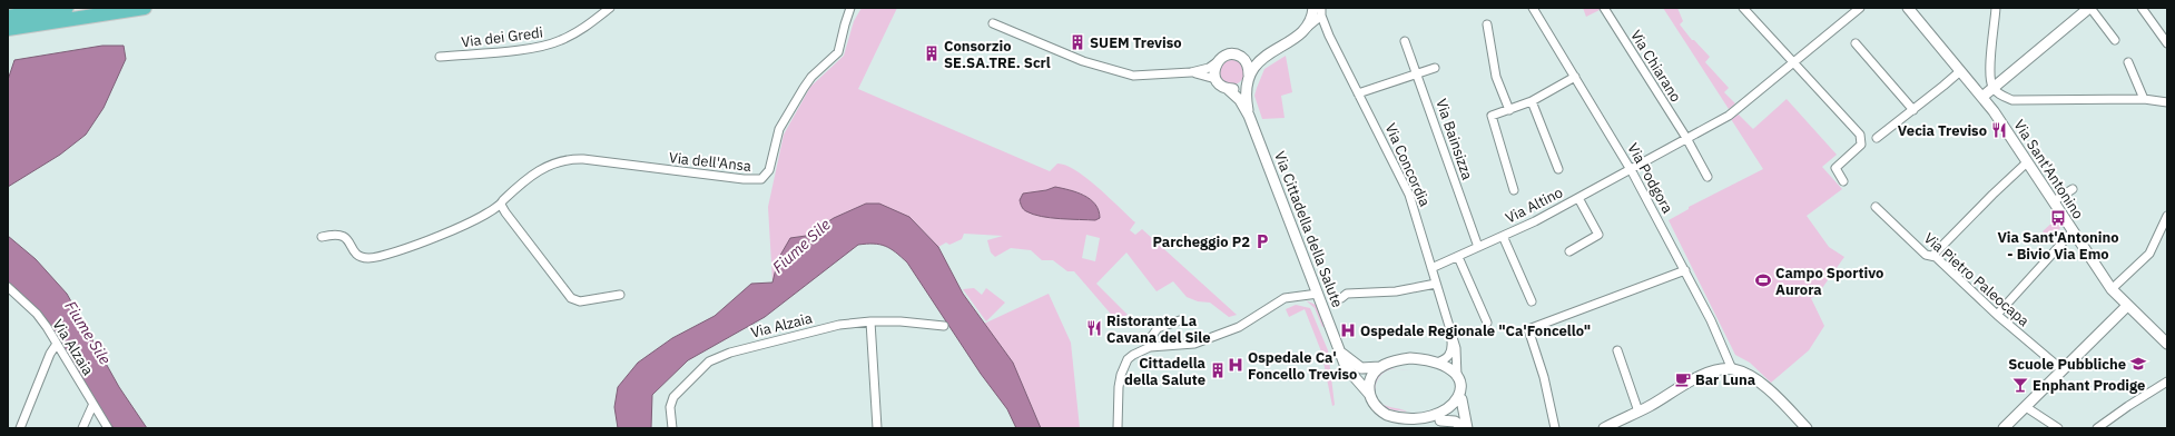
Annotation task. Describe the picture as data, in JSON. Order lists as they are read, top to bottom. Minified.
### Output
{"streets":{"street":["Via dei Gredi","Via Chiarano","Via Bainsizza","Via dell'Ansa","Via Concordia","Via Sant'Antonino","Via Podgora","Via Altino","Via Cittadella della Salute","Via Pietro Paleocapa","Via Alzaia"]},"crossings":[["Via Chiarano","Via Altino"],["Via Bainsizza","Via Altino"],["Via Concordia","Via Altino"],["Via Concordia","Via Cittadella della Salute"],["Via Podgora","Via Altino"]],"water":["Fiume Sile"],"places":{"building":["SUEM Treviso","Consorzio SE.SA.TRE. Scrl","Cittadella della Salute"],"restaurant":["Vecia Treviso","Ristorante La Cavana del Sile"],"bus stop":["Via Sant'Antonino - Bivio Via Emo"],"parking":["Parcheggio P2"],"sports":["Campo Sportivo Aurora"],"hospital":["Ospedale Regionale \"Ca'Foncello\"","Ospedale Ca' Foncello Treviso"],"school or university":["Scuole Pubbliche"],"cafe":["Bar Luna"],"bar":["Enphant Prodige"]}}
